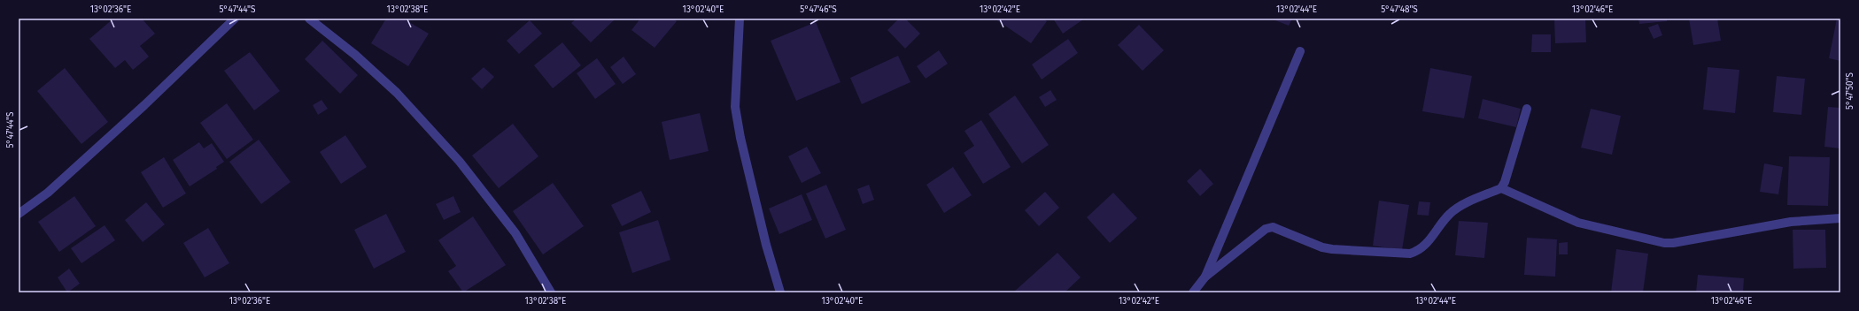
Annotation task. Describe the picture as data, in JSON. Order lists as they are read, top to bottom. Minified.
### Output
{"coordinates":["13°02'36\"E","5°47'44\"S","13°02'38\"E","13°02'40\"E","5°47'46\"S","13°02'42\"E","13°02'44\"E","5°47'48\"S","13°02'46\"E","5°47'50\"S"]}
